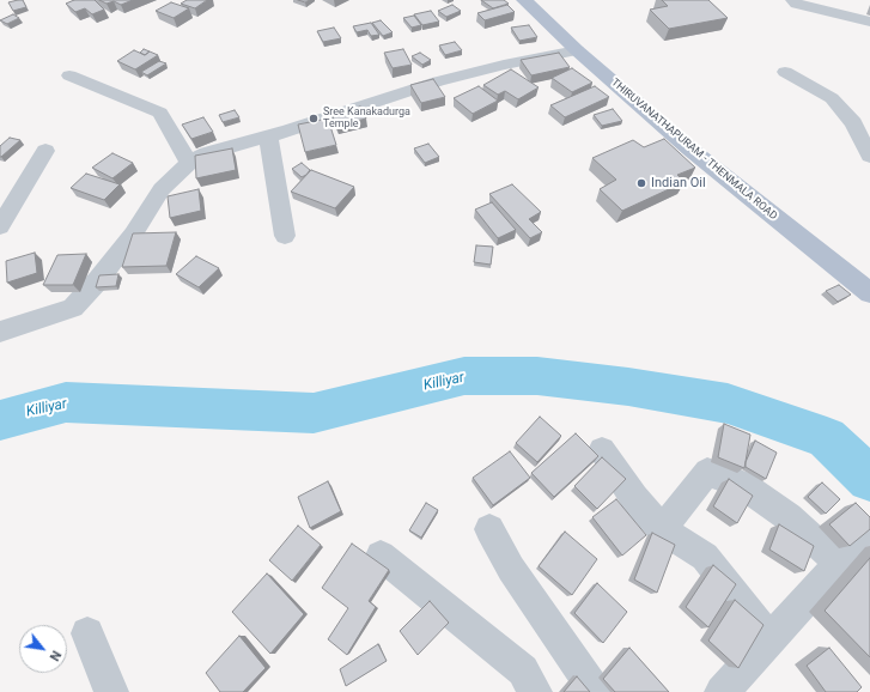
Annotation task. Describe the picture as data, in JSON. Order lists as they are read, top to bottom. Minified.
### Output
{"streets":{"main road":["THIRUVANATHAPURAM - THENMALA ROAD"]},"water":["Killiyar"],"places":["Sree Kanakadurga Temple","Indian Oil"],"north":"bottom right"}
